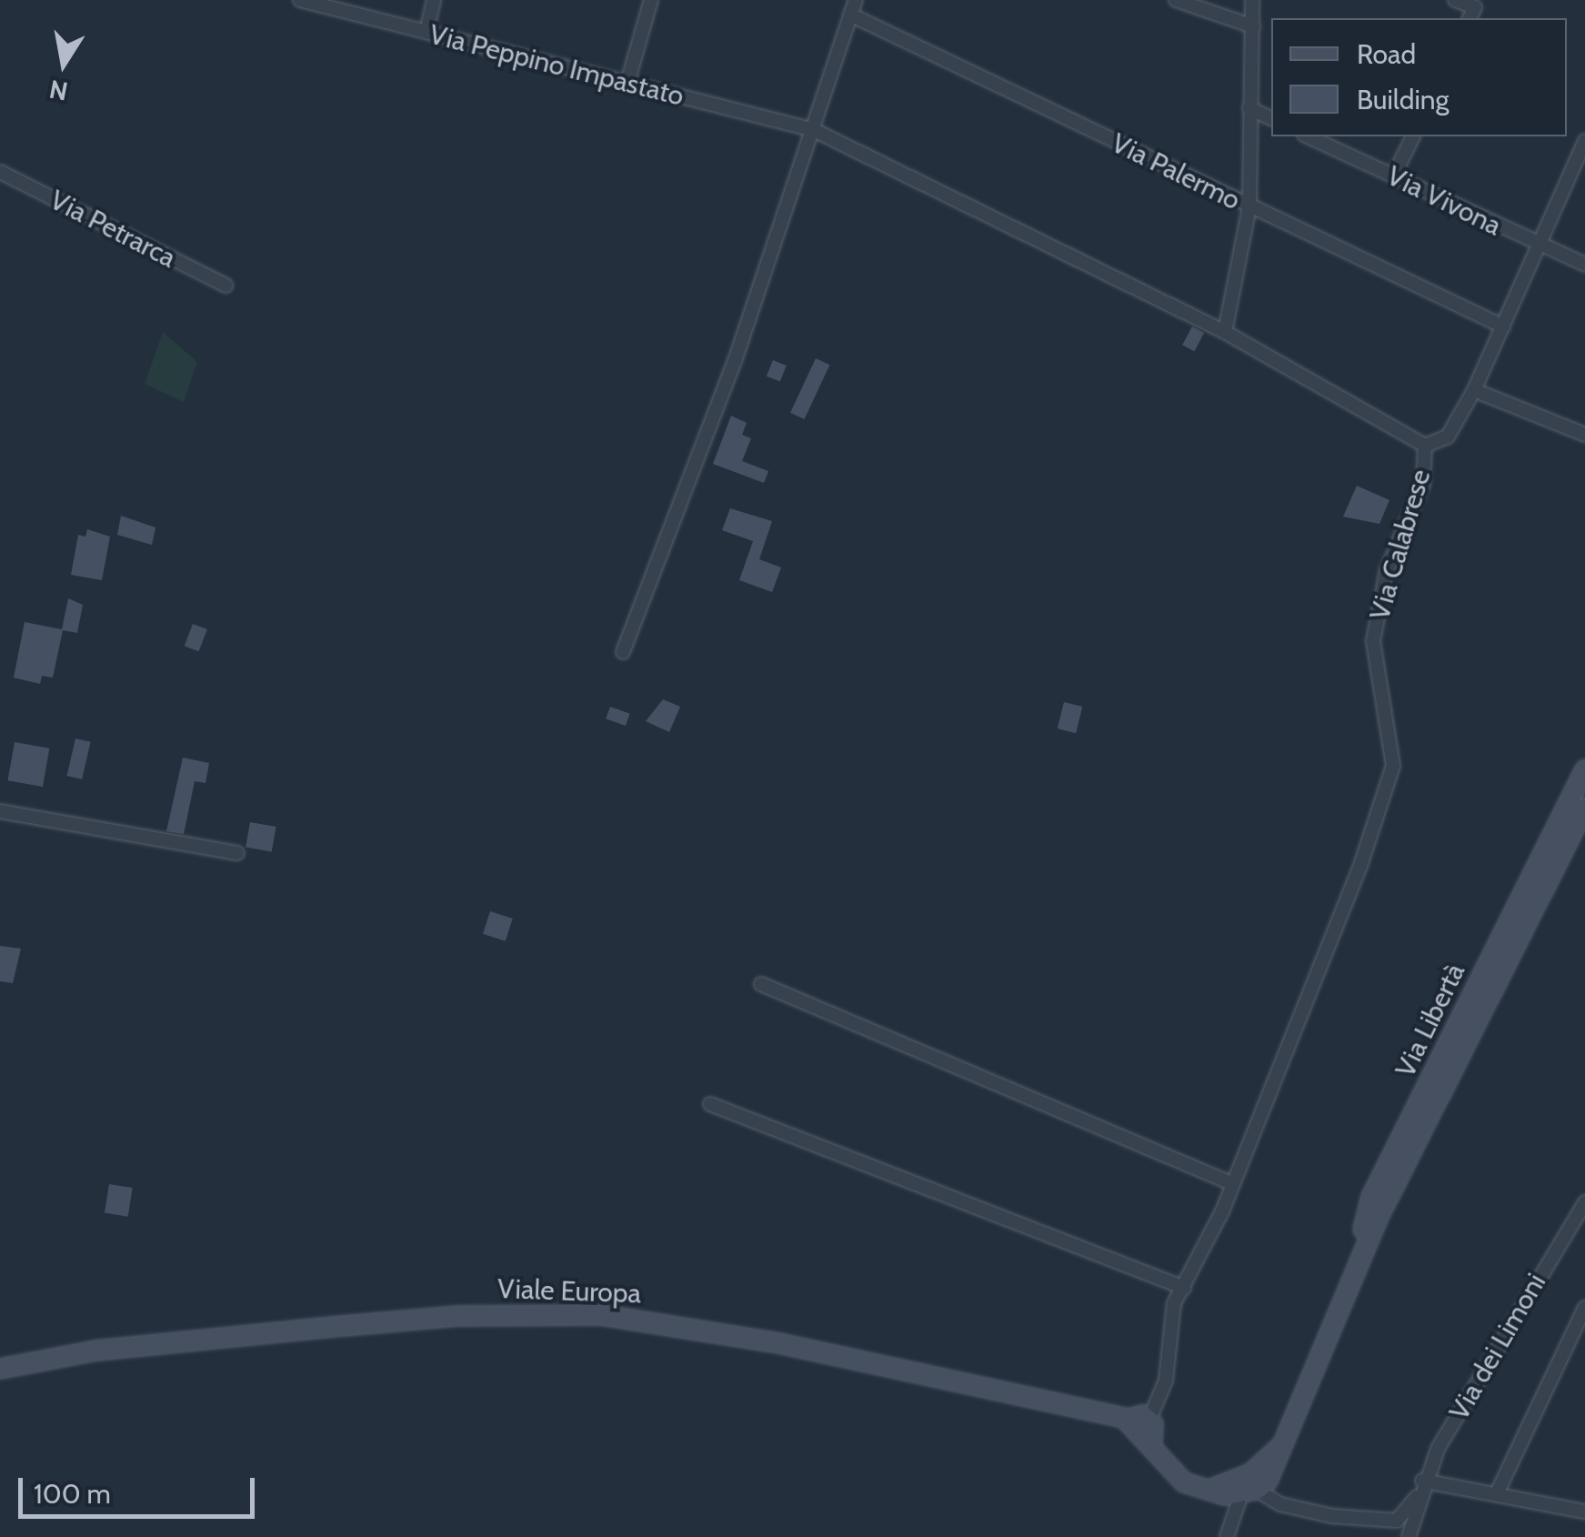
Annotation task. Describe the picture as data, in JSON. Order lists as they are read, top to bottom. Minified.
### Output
{"streets":{"street":["Via Peppino Impastato","Via Palermo","Via Vivona","Via Petrarca","Via Calabrese","Via Libertà","Viale Europa","Via dei Limoni"]},"crossings":[["Via Peppino Impastato","Via Calabrese"],["Via Calabrese","Viale Europa"]],"legend":["Road","Building"],"scale_bar":"100 m","north":"bottom"}
